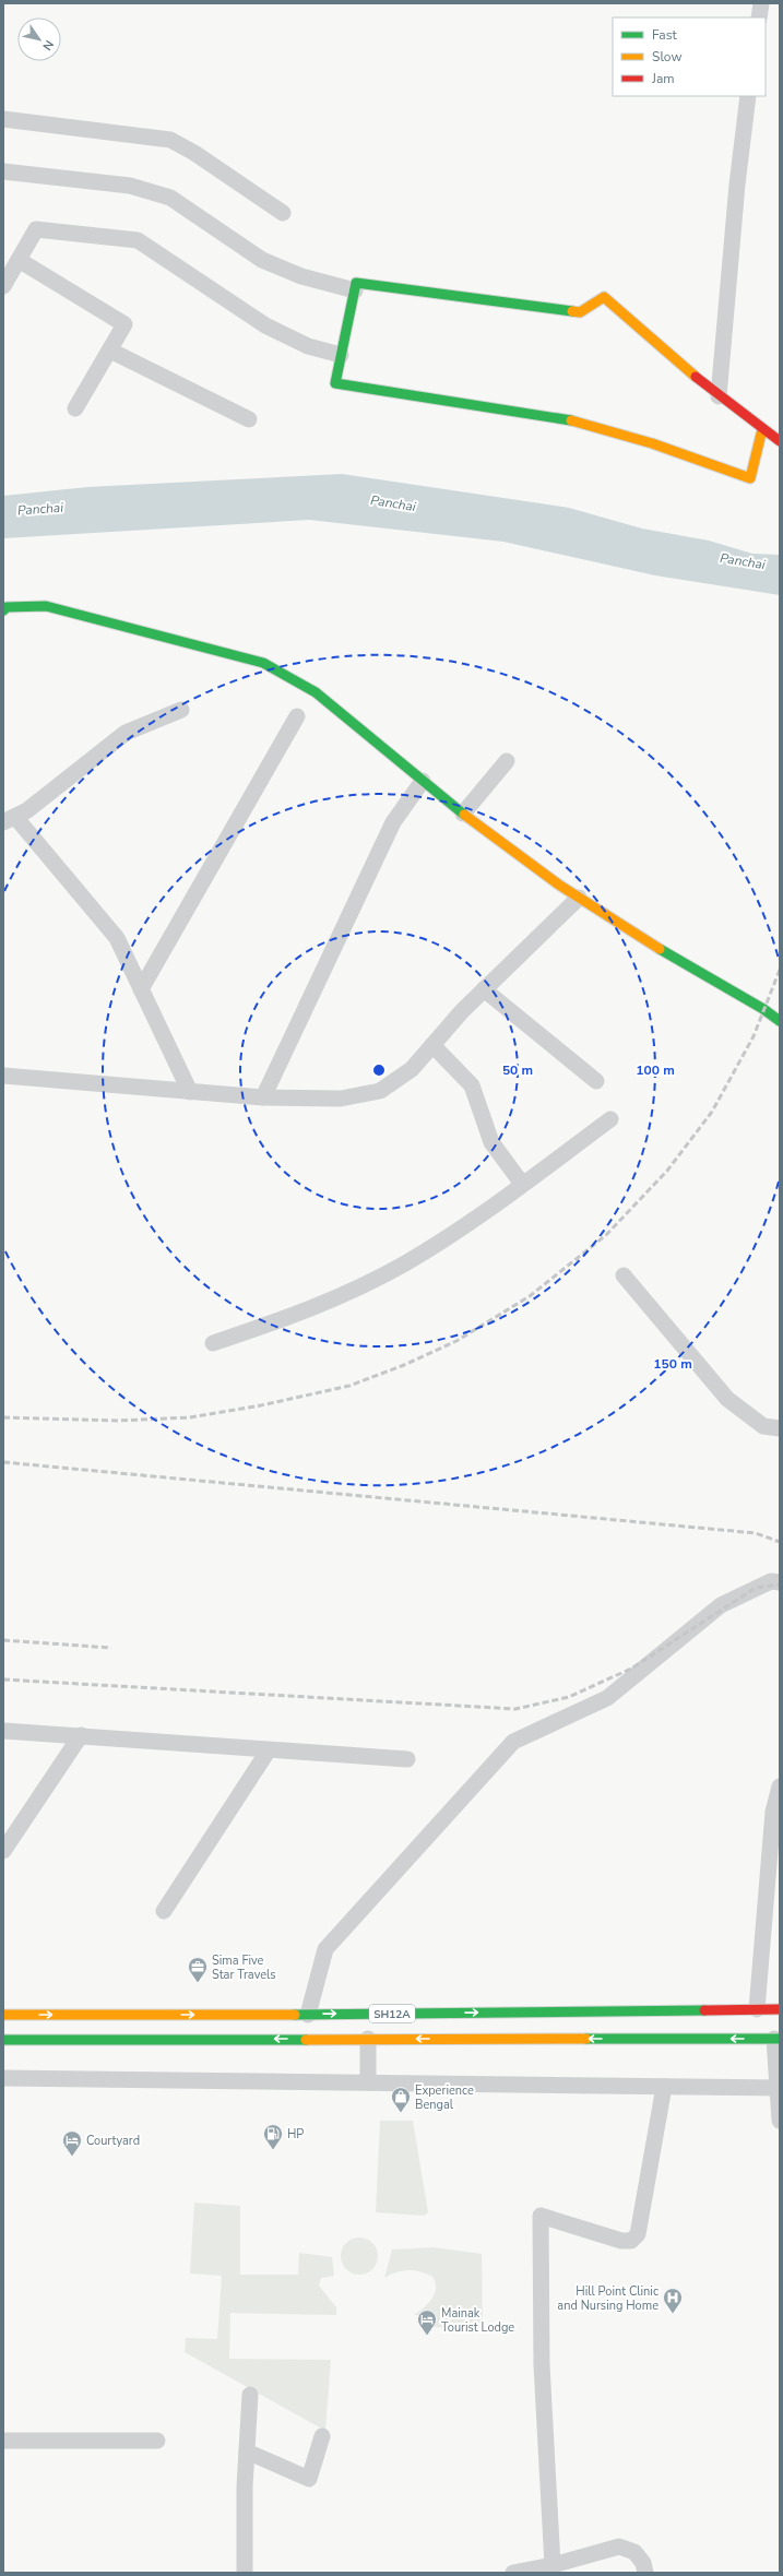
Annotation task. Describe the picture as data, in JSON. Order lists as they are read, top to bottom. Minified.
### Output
{"streets":{"street":["SH12A"]},"water":["Panchai"],"places":{"office":["Sima Five Star Travels"],"shop":["Experience Bengal"],"fuel station":["HP"],"hotel":["Courtyard","Mainak Tourist Lodge"],"hospital":["Hill Point Clinic and Nursing Home"]},"legend":["Fast","Slow","Jam"],"north":"bottom right","rings":["50 m","100 m","150 m"]}
